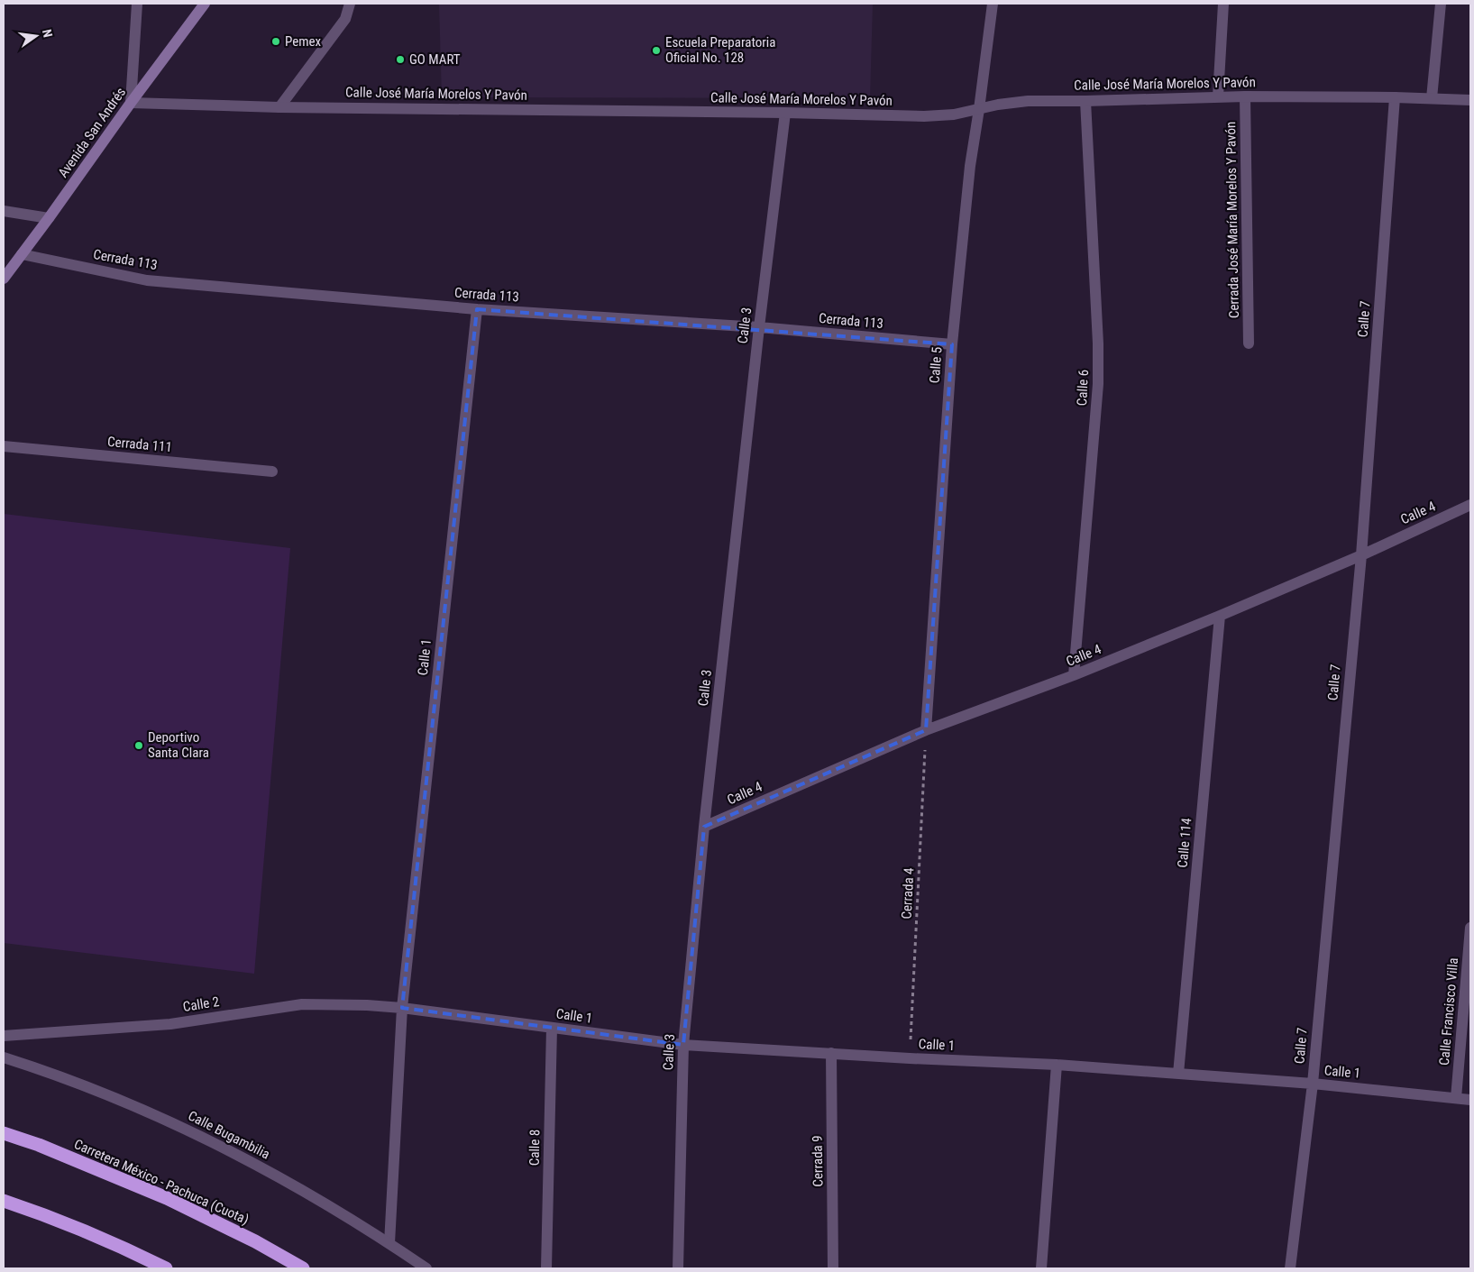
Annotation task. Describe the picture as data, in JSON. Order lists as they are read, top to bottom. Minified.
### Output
{"streets":{"highway":["Carretera México - Pachuca (Cuota)"],"main road":["Avenida San Andrés"],"street":["Calle José María Morelos Y Pavón","Cerrada José María Morelos Y Pavón","Cerrada 113","Calle 7","Calle 3","Calle 5","Calle 6","Cerrada 111","Calle 4","Calle 1","Calle 114","Calle 2","Calle Francisco Villa","Calle Bugambilia","Calle 8","Cerrada 9"],"path":["Cerrada 4"]},"crossings":[["Calle José María Morelos Y Pavón","Avenida San Andrés"],["Calle José María Morelos Y Pavón","Cerrada José María Morelos Y Pavón"],["Calle José María Morelos Y Pavón","Calle 7"],["Calle José María Morelos Y Pavón","Calle 3"],["Calle José María Morelos Y Pavón","Calle 5"],["Calle José María Morelos Y Pavón","Calle 6"],["Avenida San Andrés","Cerrada 113"],["Cerrada 113","Calle 3"],["Cerrada 113","Calle 5"],["Cerrada 113","Calle 1"],["Calle 7","Calle 4"],["Calle 7","Calle 1"],["Calle 3","Calle 4"],["Calle 3","Calle 1"],["Calle 5","Calle 4"],["Calle 5","Cerrada 4"],["Calle 6","Calle 4"],["Calle 4","Calle 114"],["Calle 4","Cerrada 4"],["Calle 1","Calle 114"],["Calle 1","Cerrada 4"],["Calle 1","Calle 2"],["Calle 1","Calle Francisco Villa"],["Calle 1","Calle Bugambilia"],["Calle 1","Calle 8"],["Calle 1","Cerrada 9"]],"places":["Pemex","Escuela Preparatoria Oficial No. 128","GO MART","Deportivo Santa Clara"],"north":"right"}
